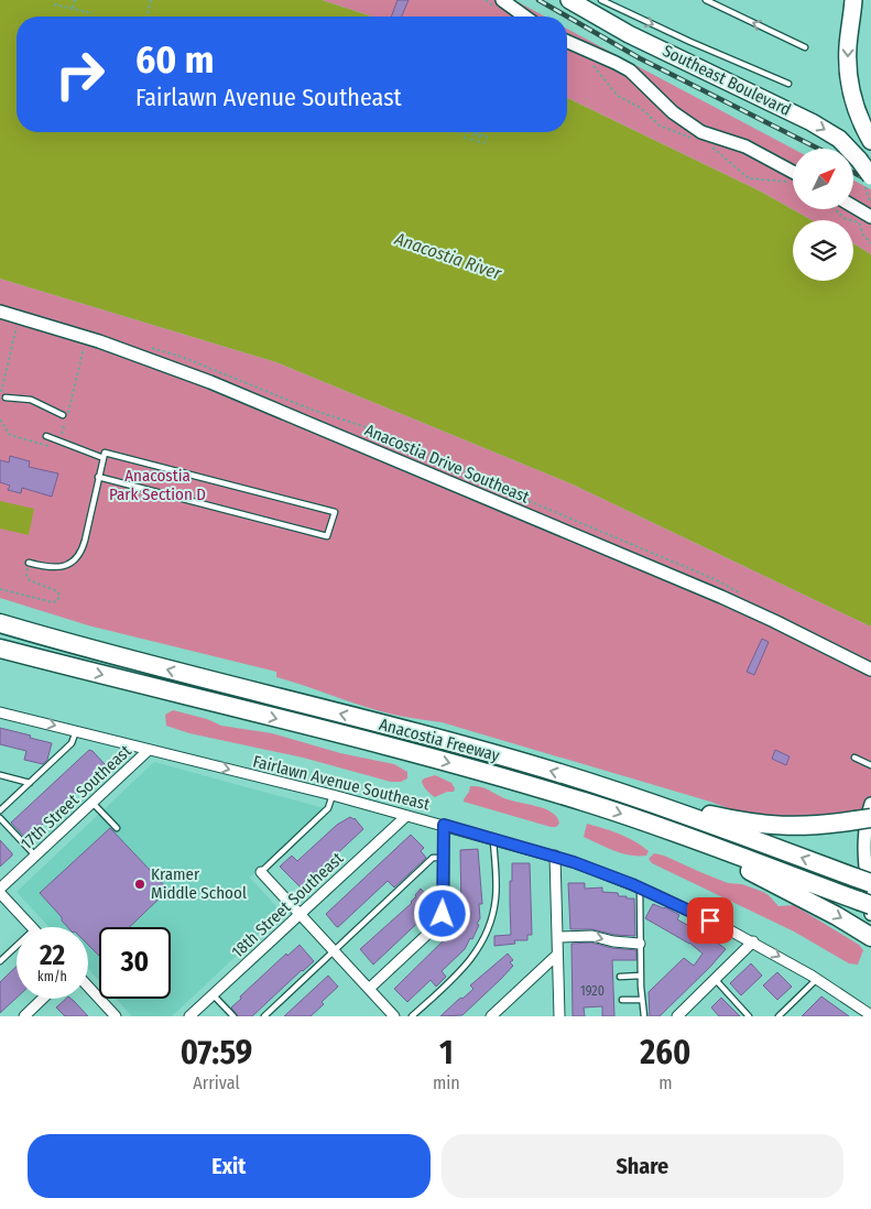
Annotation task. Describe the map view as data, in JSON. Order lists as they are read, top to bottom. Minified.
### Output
{"streets":{"highway":["Anacostia Freeway"],"main road":["Southeast Boulevard"],"street":["Anacostia Drive Southeast","Fairlawn Avenue Southeast","17th Street Southeast","18th Street Southeast"]},"crossings":[["Fairlawn Avenue Southeast","17th Street Southeast"],["Fairlawn Avenue Southeast","18th Street Southeast"]],"one_way":["Southeast Boulevard","Fairlawn Avenue Southeast"],"water":["Anacostia River"],"parks":["Anacostia Park Section D"],"places":["Kramer Middle School"],"house_numbers":["1920"],"north":"top right","page":{"turn":["60 m","Fairlawn Avenue Southeast"],"speed":"22 km/h","limit":"30","eta":["07:59","Arrival","1","min","260","m"],"buttons":["Exit","Share"]}}
